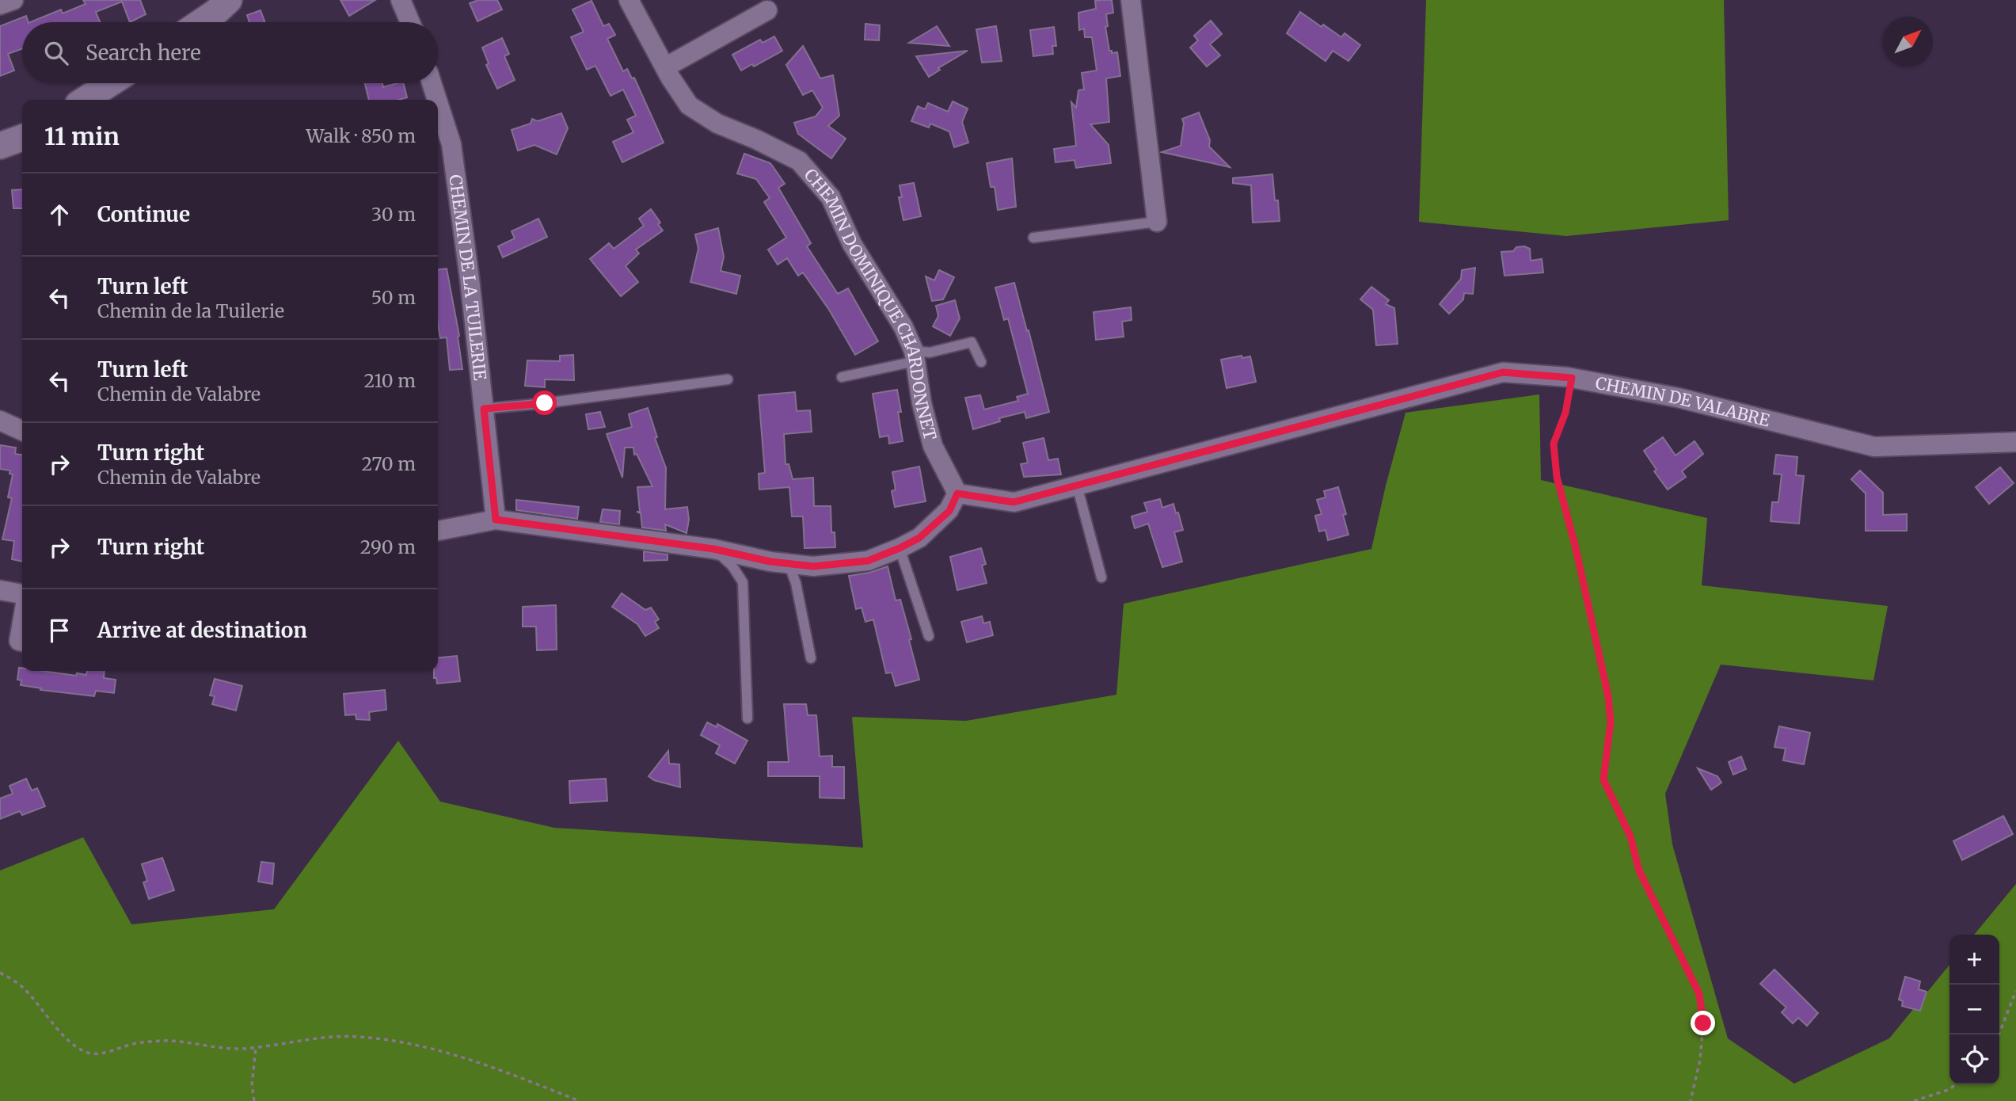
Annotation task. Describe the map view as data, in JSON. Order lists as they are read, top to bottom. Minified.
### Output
{"streets":{"street":["CHEMIN DE LA TUILERIE","CHEMIN DOMINIQUE CHARDONNET","CHEMIN DE VALABRE"]},"crossings":[["CHEMIN DOMINIQUE CHARDONNET","CHEMIN DE VALABRE"]],"north":"top right","page":{"search":"Search here","heading":["11 min","Walk · 850 m"],"list":[["Continue","30 m"],["Turn left","Chemin de la Tuilerie","50 m"],["Turn left","Chemin de Valabre","210 m"],["Turn right","Chemin de Valabre","270 m"],["Turn right","290 m"],"Arrive at destination"],"map_buttons":["+","−"]}}
